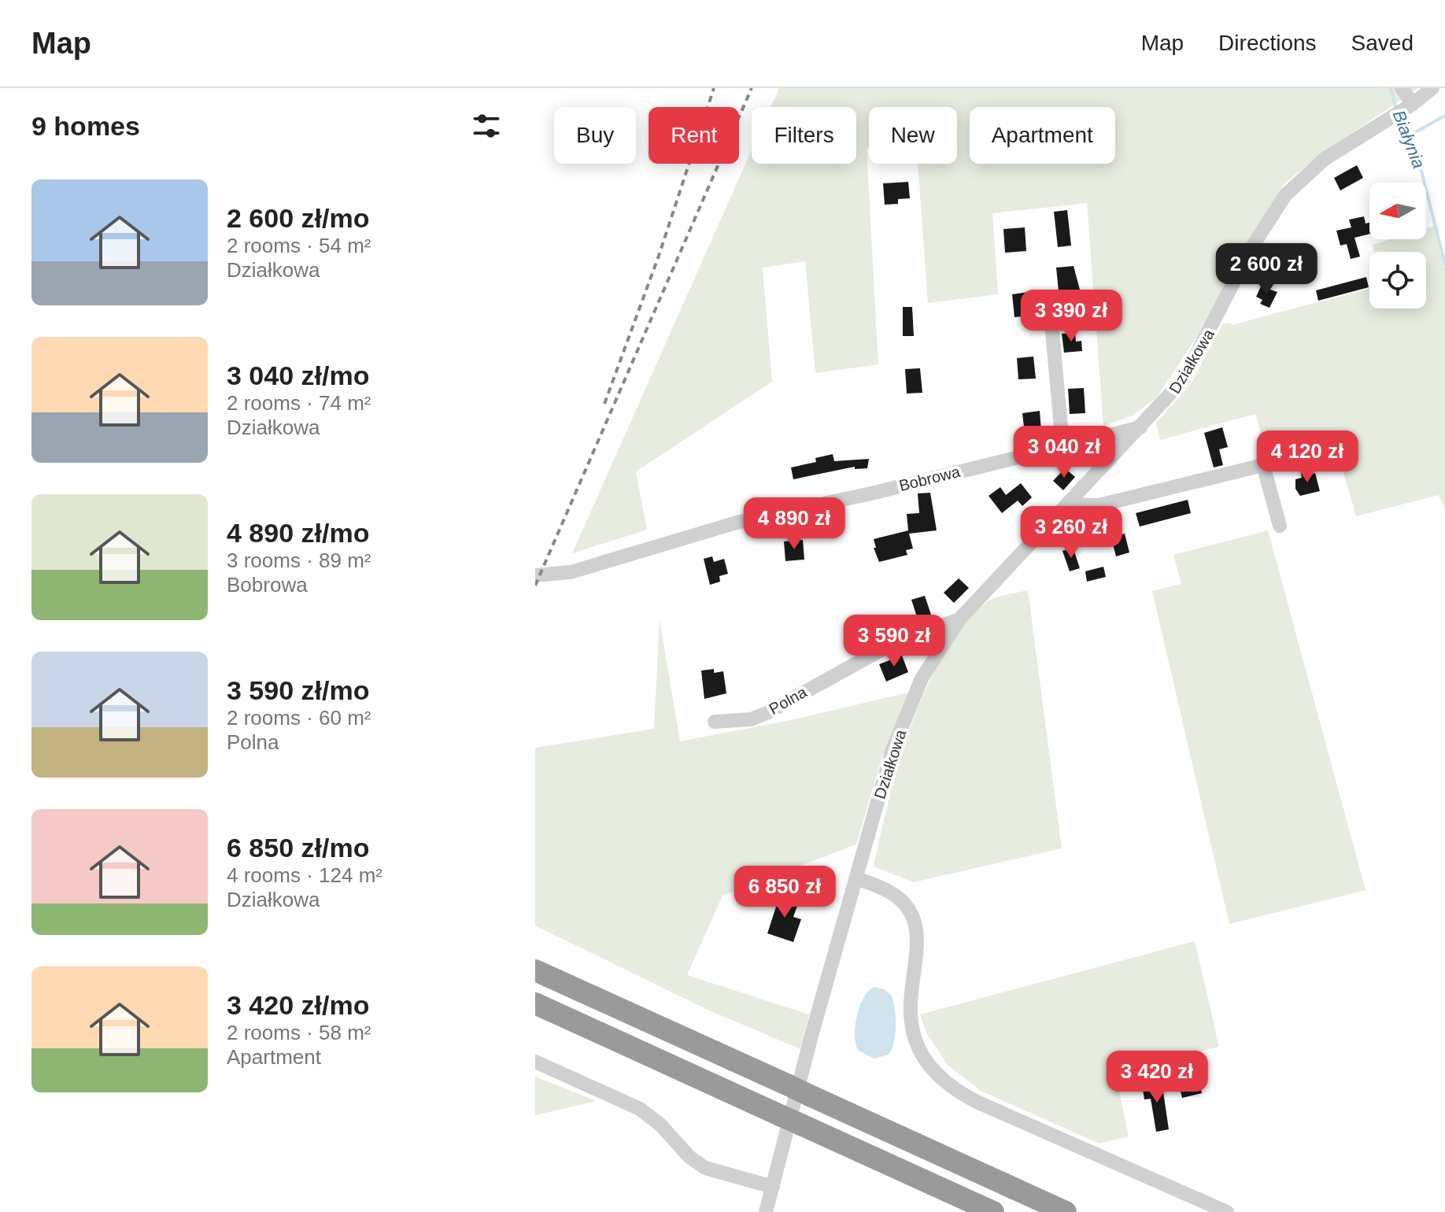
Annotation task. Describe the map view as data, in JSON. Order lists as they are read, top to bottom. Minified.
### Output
{"streets":{"street":["Działkowa","Bobrowa","Polna"]},"crossings":[["Działkowa","Bobrowa"],["Działkowa","Polna"]],"water":["Białynia"],"north":"left","page":{"header":"Map","nav":["Map","Directions","Saved"],"heading":"9 homes","chip":["Buy","Rent","Filters","New","Apartment"],"list":[{"name":"2 600 zł/mo","note":"2 rooms · 54 m² · Działkowa"},{"name":"3 040 zł/mo","note":"2 rooms · 74 m² · Działkowa"},{"name":"4 890 zł/mo","note":"3 rooms · 89 m² · Bobrowa"},{"name":"3 590 zł/mo","note":"2 rooms · 60 m² · Polna"},{"name":"6 850 zł/mo","note":"4 rooms · 124 m² · Działkowa"},{"name":"3 420 zł/mo","note":"2 rooms · 58 m² · Apartment"}],"price":["2 600 zł","3 390 zł","3 040 zł","4 120 zł","4 890 zł","3 260 zł","3 590 zł","6 850 zł","3 420 zł"]}}
